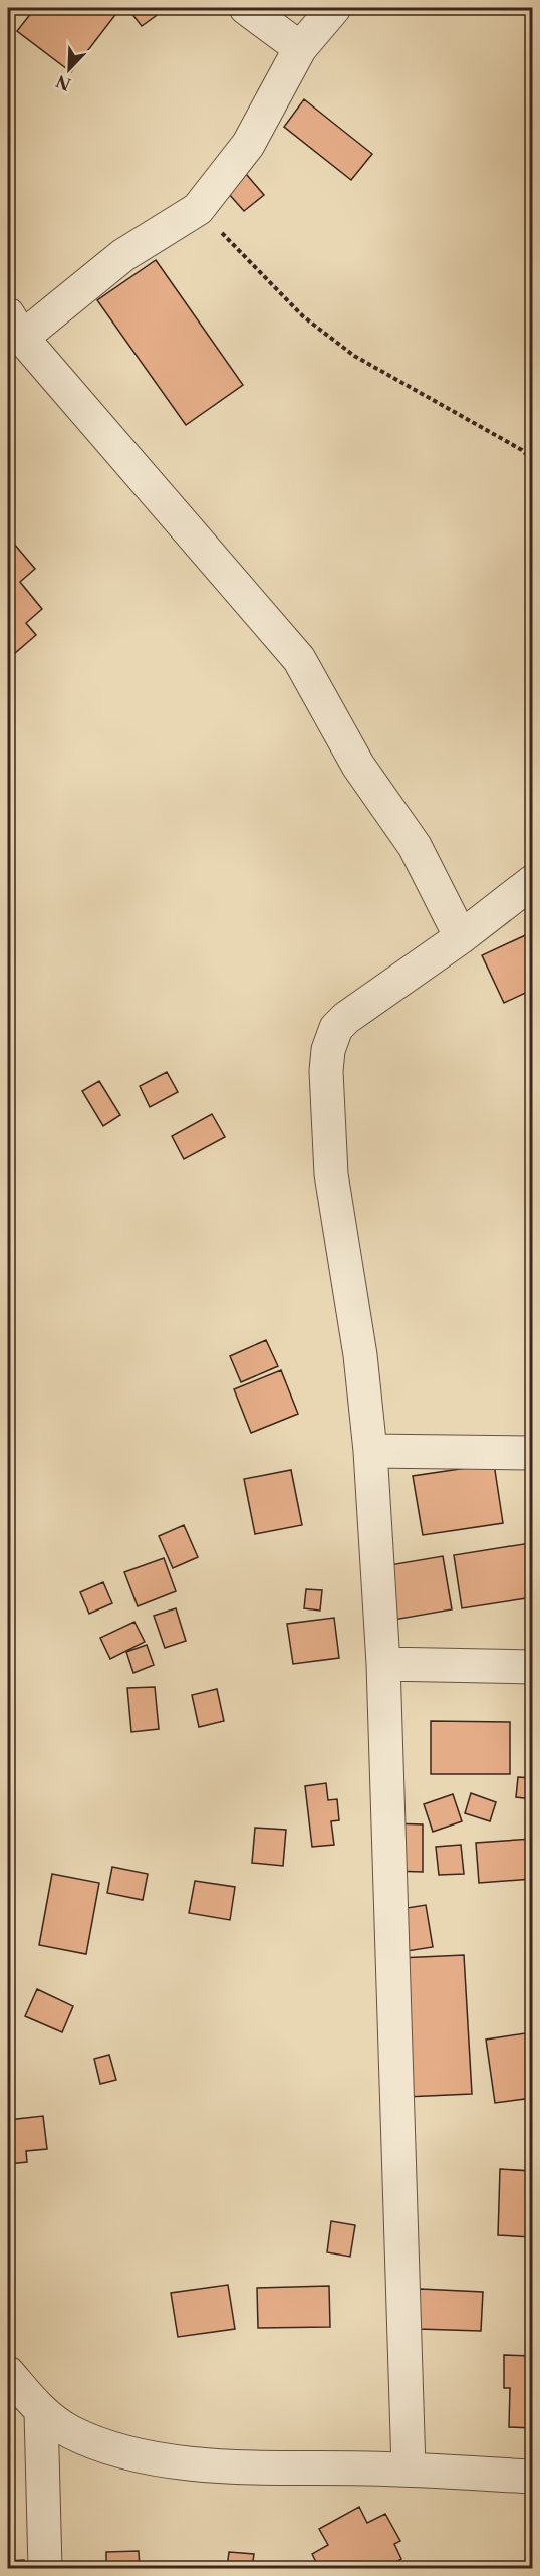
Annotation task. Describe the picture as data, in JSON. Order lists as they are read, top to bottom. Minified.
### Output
{"north":"bottom left"}
